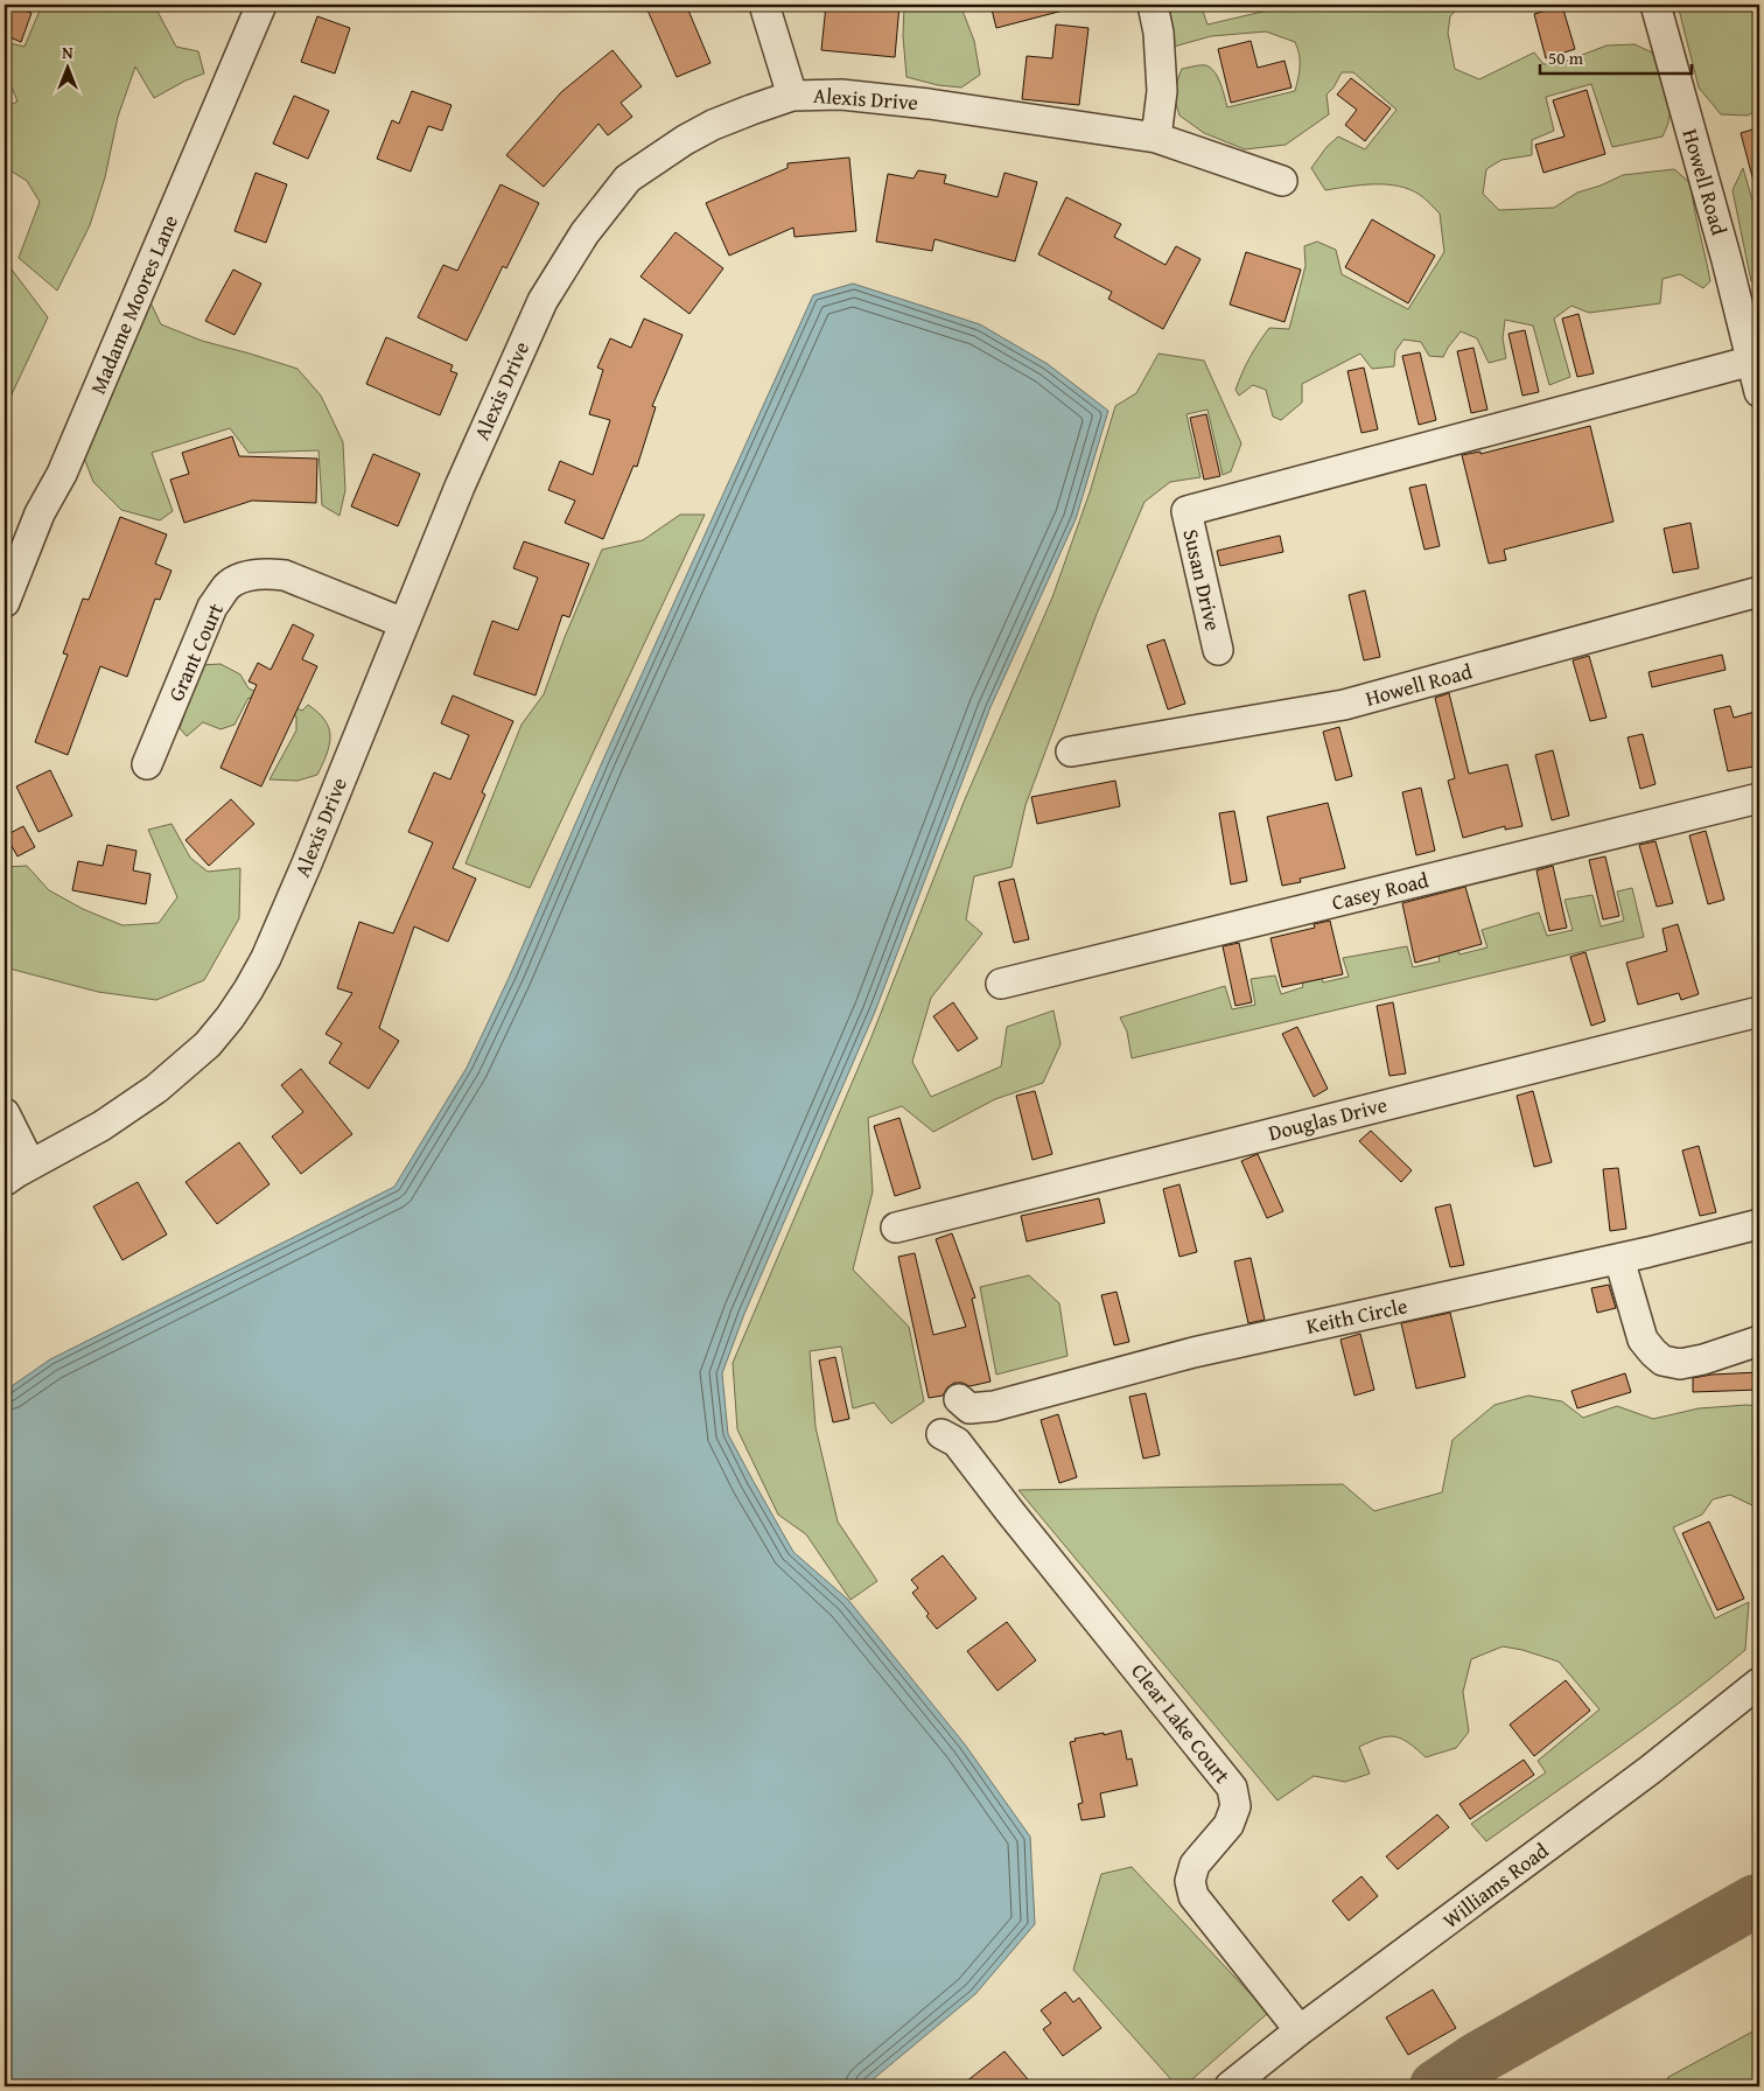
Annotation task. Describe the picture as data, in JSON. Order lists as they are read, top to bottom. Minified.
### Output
{"streets":{"street":["Alexis Drive","Howell Road","Madame Moores Lane","Susan Drive","Grant Court","Casey Road","Douglas Drive","Keith Circle","Clear Lake Court","Williams Road"]},"crossings":[["Alexis Drive","Grant Court"],["Howell Road","Susan Drive"],["Clear Lake Court","Williams Road"]],"scale_bar":"50 m","north":"top"}
